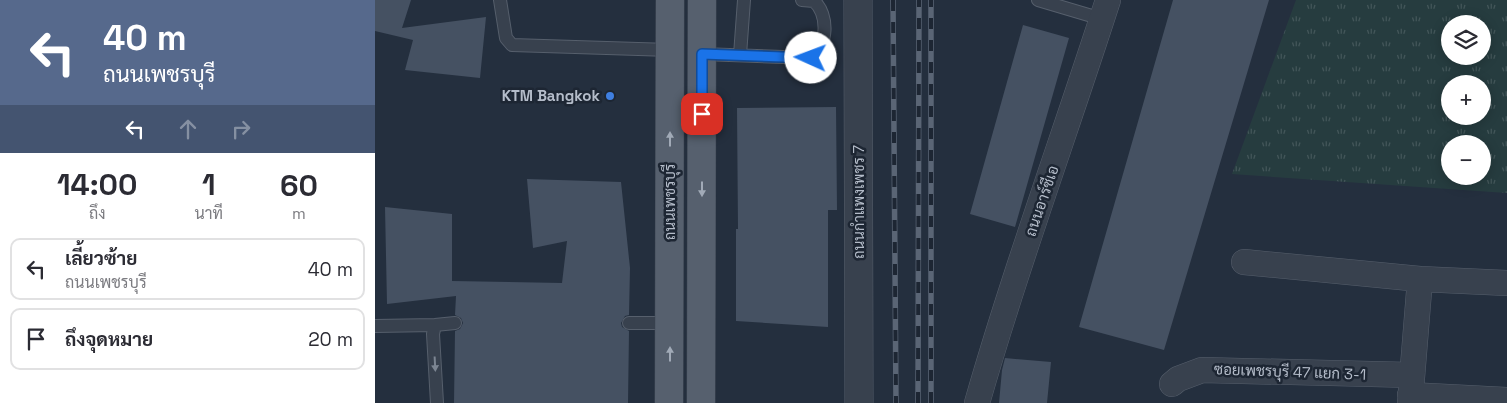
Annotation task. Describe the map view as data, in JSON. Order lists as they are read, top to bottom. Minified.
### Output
{"streets":{"main road":["ถนนเพชรบุรี"],"street":["ถนนอาร์ซีเอ","ถนนกำแพงเพชร 7","ซอยเพชรบุรี 47 แยก 3-1"]},"places":["KTM Bangkok"],"page":{"turn":["40 m","ถนนเพชรบุรี"],"map_buttons":["+","−"],"eta":["14:00","ถึง","1","นาที","60","m"],"list":[{"name":"เลี้ยวซ้าย","note":"ถนนเพชรบุรี","value":"40 m"},{"name":"ถึงจุดหมาย","value":"20 m"}]}}
